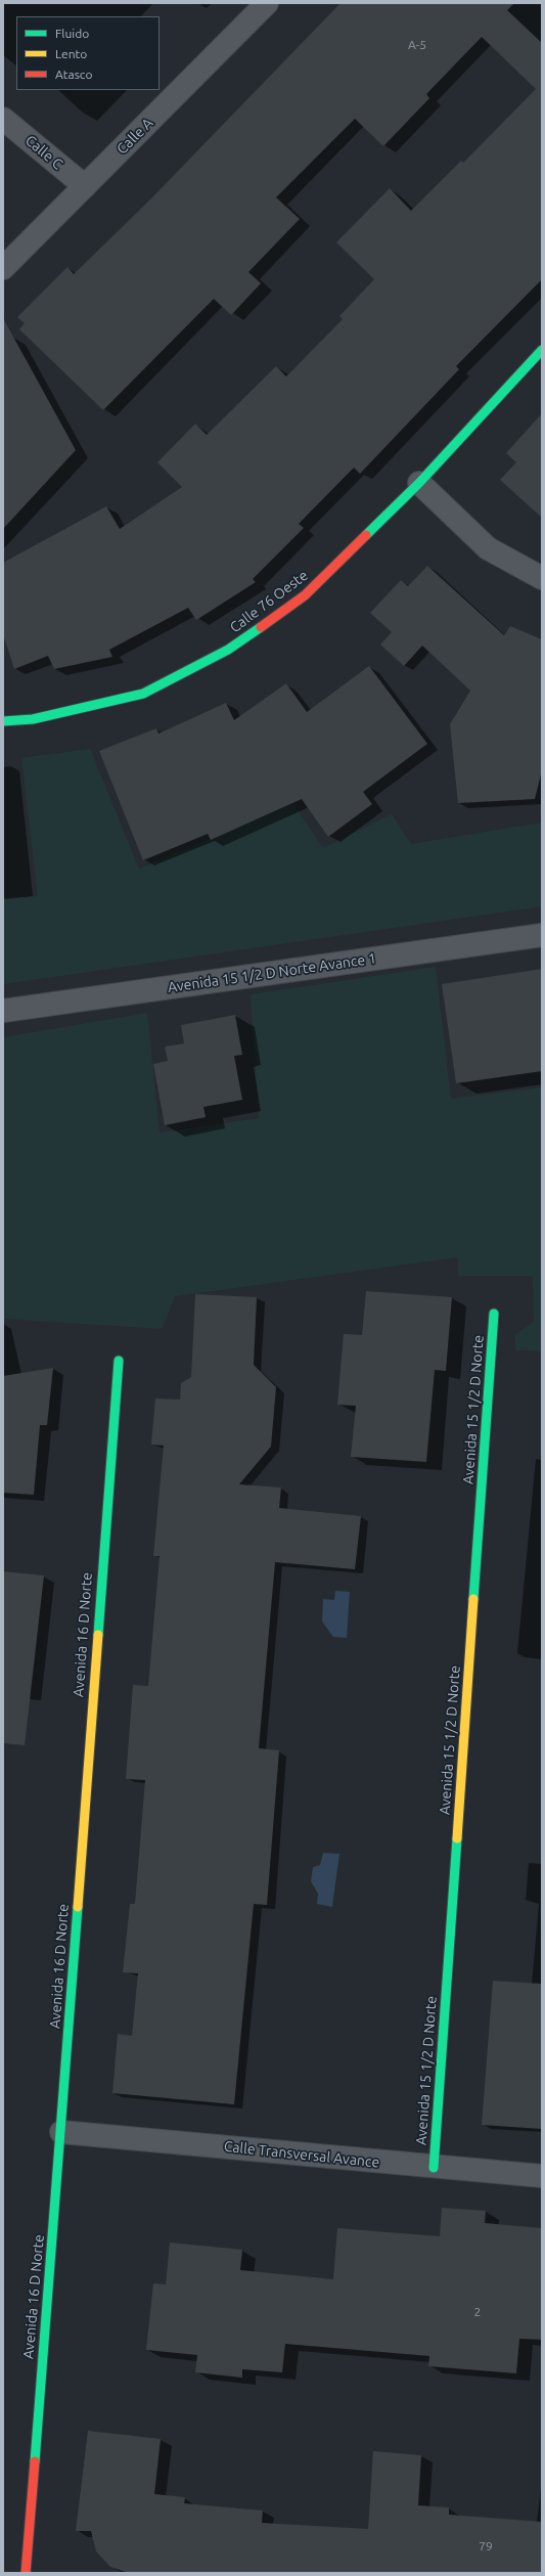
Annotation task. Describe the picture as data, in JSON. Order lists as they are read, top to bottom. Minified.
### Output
{"streets":{"street":["Calle A","Calle C","Calle 76 Oeste","Avenida 15 1/2 D Norte Avance 1","Avenida 15 1/2 D Norte","Avenida 16 D Norte","Calle Transversal Avance"]},"crossings":[["Calle A","Calle C"],["Avenida 15 1/2 D Norte","Calle Transversal Avance"],["Avenida 16 D Norte","Calle Transversal Avance"]],"house_numbers":["A-5","2","79"],"legend":["Fluido","Lento","Atasco"]}
